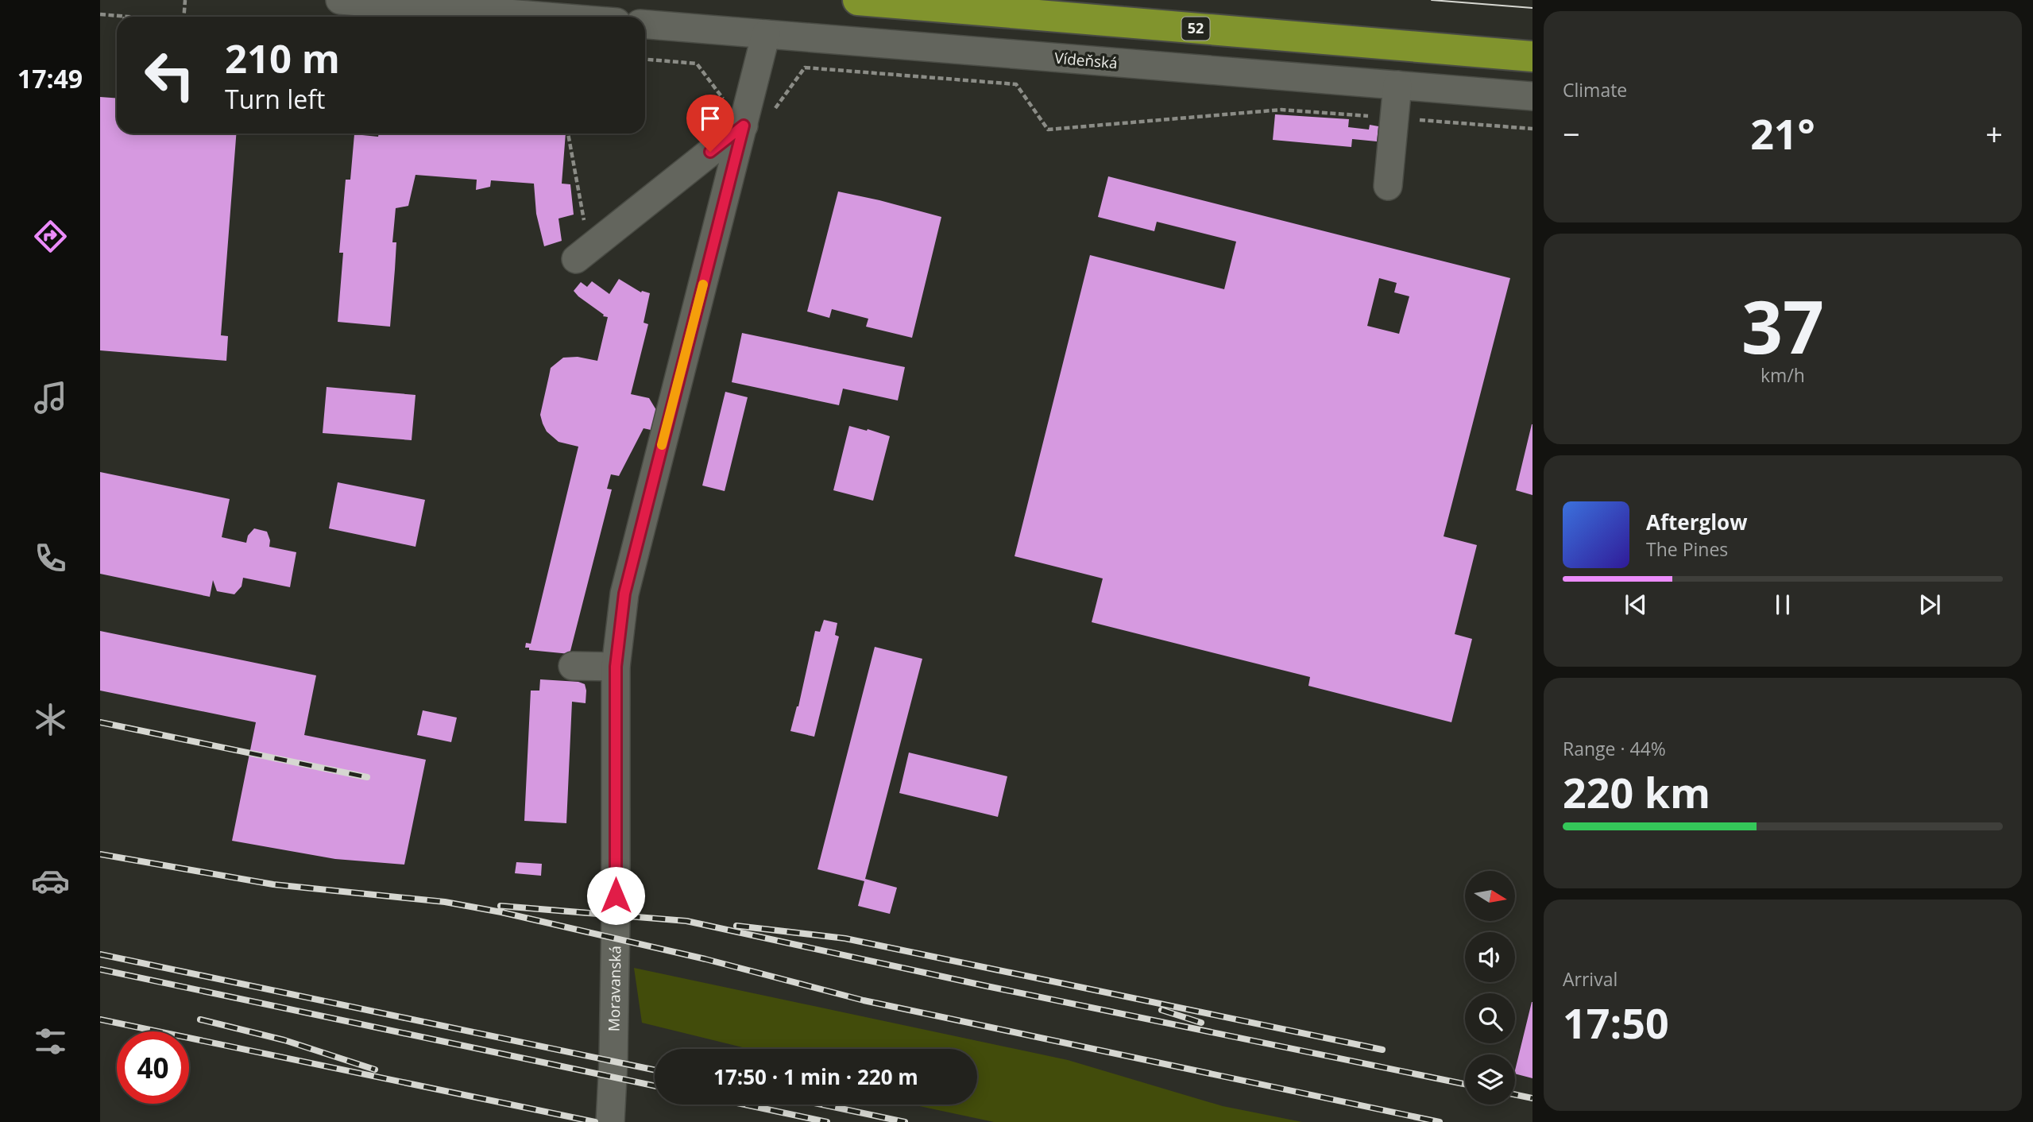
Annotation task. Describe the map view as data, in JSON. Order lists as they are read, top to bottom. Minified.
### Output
{"streets":{"highway":["52"],"street":["Vídeňská","Moravanská"]},"crossings":[["Vídeňská","Moravanská"]],"north":"right","page":{"tabs":"17:49","tile":["Climate",["37","km/h"],["Range · 44%","220 km"],["Arrival","17:50"]],"turn":["210 m","Turn left"],"heat":["−","21°","+"],"song":["Afterglow","The Pines"],"limit":"40","trip":"17:50 · 1 min · 220 m"}}
